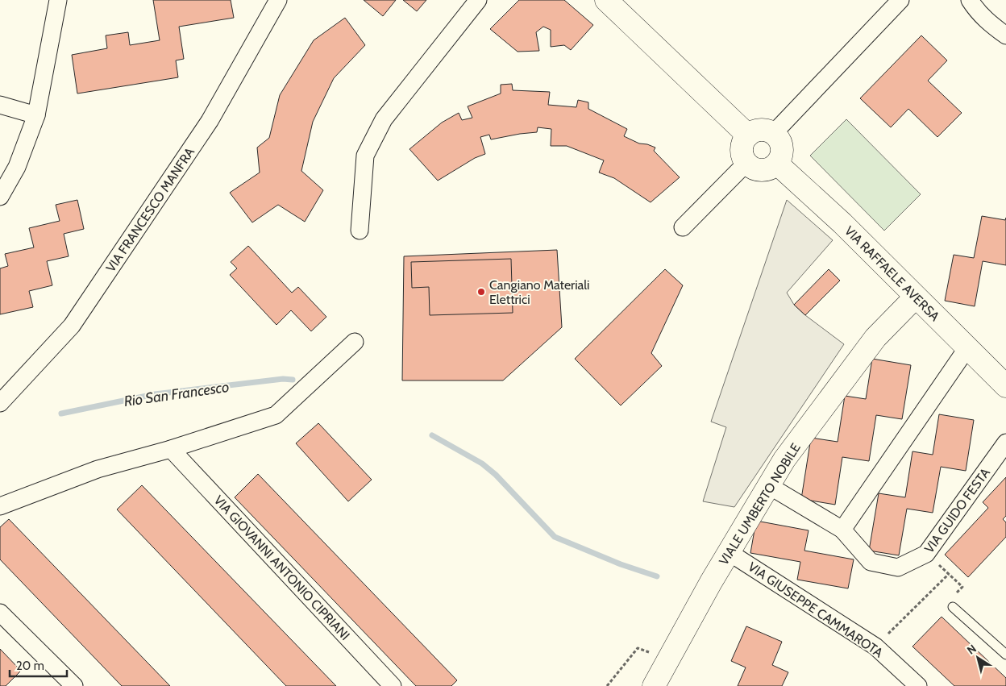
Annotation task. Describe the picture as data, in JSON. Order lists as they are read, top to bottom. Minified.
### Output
{"streets":{"main road":["VIA RAFFAELE AVERSA","VIALE UMBERTO NOBILE"],"street":["VIA FRANCESCO MANFRA","VIA GUIDO FESTA","VIA GIOVANNI ANTONIO CIPRIANI","VIA GIUSEPPE CAMMAROTA"]},"crossings":[["VIA RAFFAELE AVERSA","VIALE UMBERTO NOBILE"],["VIALE UMBERTO NOBILE","VIA GUIDO FESTA"],["VIALE UMBERTO NOBILE","VIA GIUSEPPE CAMMAROTA"]],"water":["Rio San Francesco"],"places":["Cangiano Materiali Elettrici"],"scale_bar":"20 m","north":"top left"}
